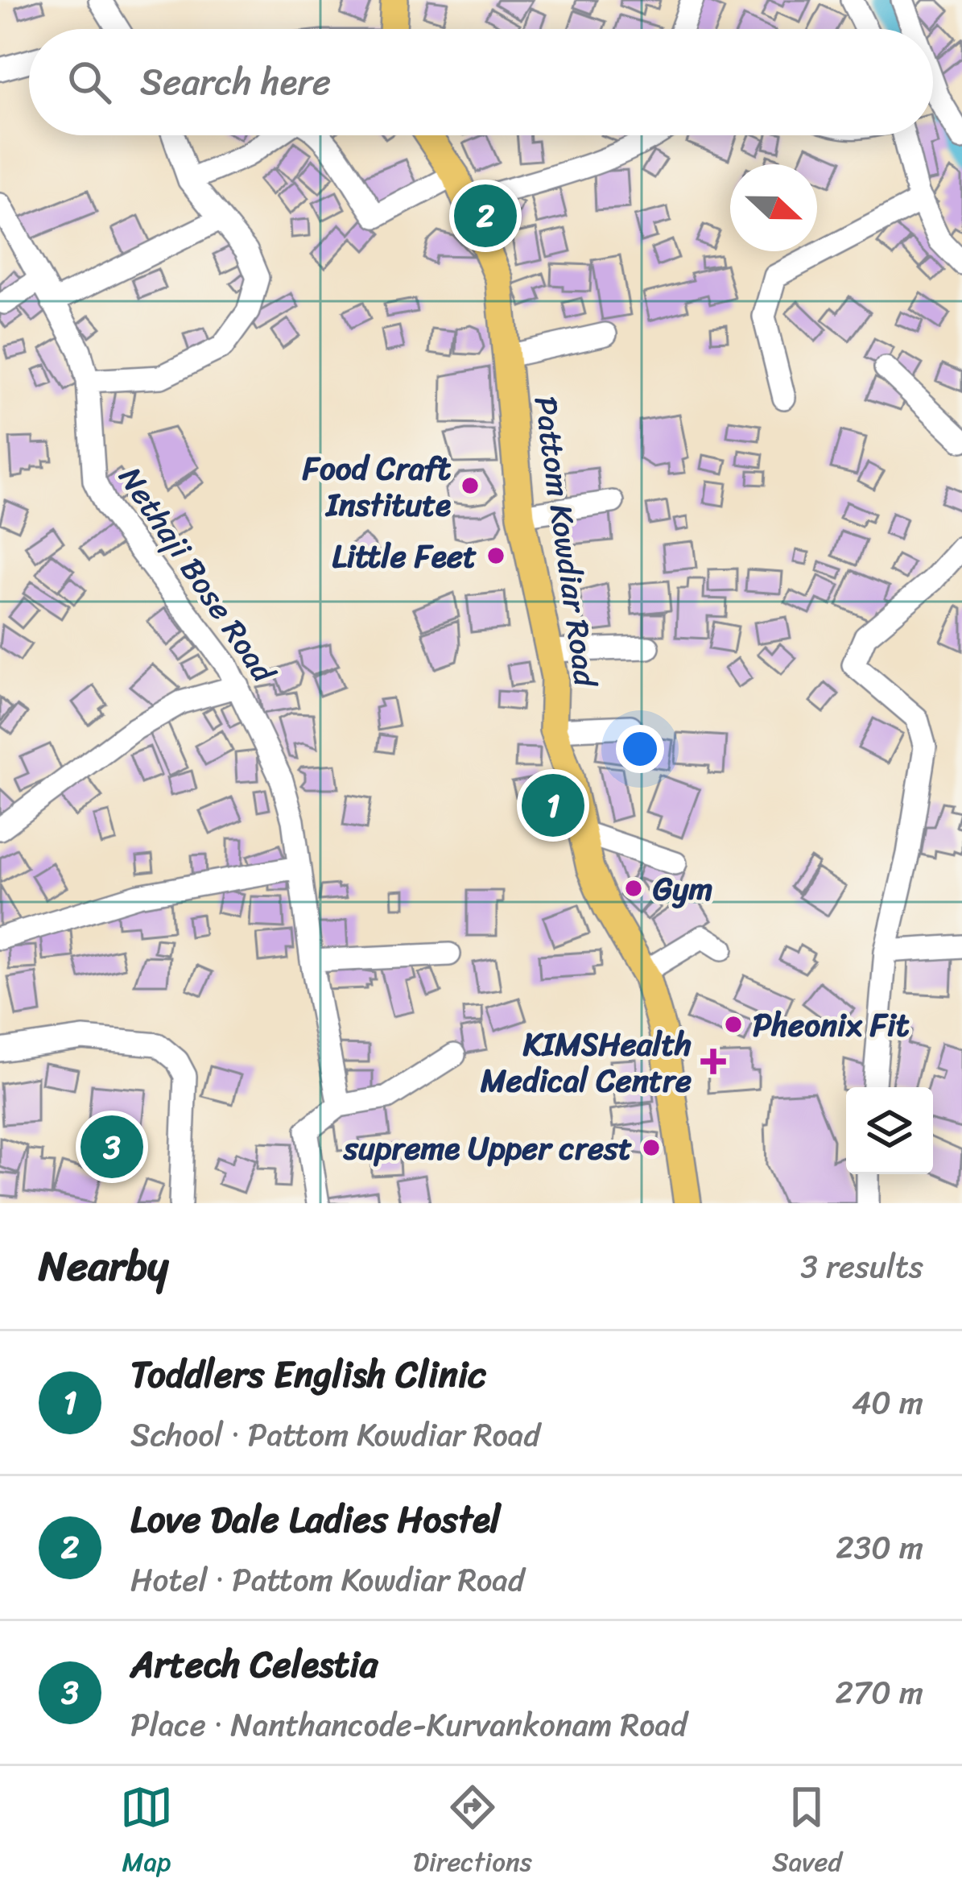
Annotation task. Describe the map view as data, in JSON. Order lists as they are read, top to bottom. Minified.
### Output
{"streets":{"main road":["Pattom Kowdiar Road"],"street":["Nethaji Bose Road"]},"places":{"other":["Food Craft Institute","Little Feet","Gym","Pheonix Fit","supreme Upper crest"],"health":["KIMSHealth Medical Centre"]},"north":"right","page":{"search":"Search here","pins":["2","1","3"],"heading":["Nearby","3 results"],"list":[{"mark":"1","name":"Toddlers English Clinic","note":"School · Pattom Kowdiar Road","value":"40 m"},{"mark":"2","name":"Love Dale Ladies Hostel","note":"Hotel · Pattom Kowdiar Road","value":"230 m"},{"mark":"3","name":"Artech Celestia","note":"Place · Nanthancode-Kurvankonam Road","value":"270 m"}],"nav":["Map","Directions","Saved"]}}
